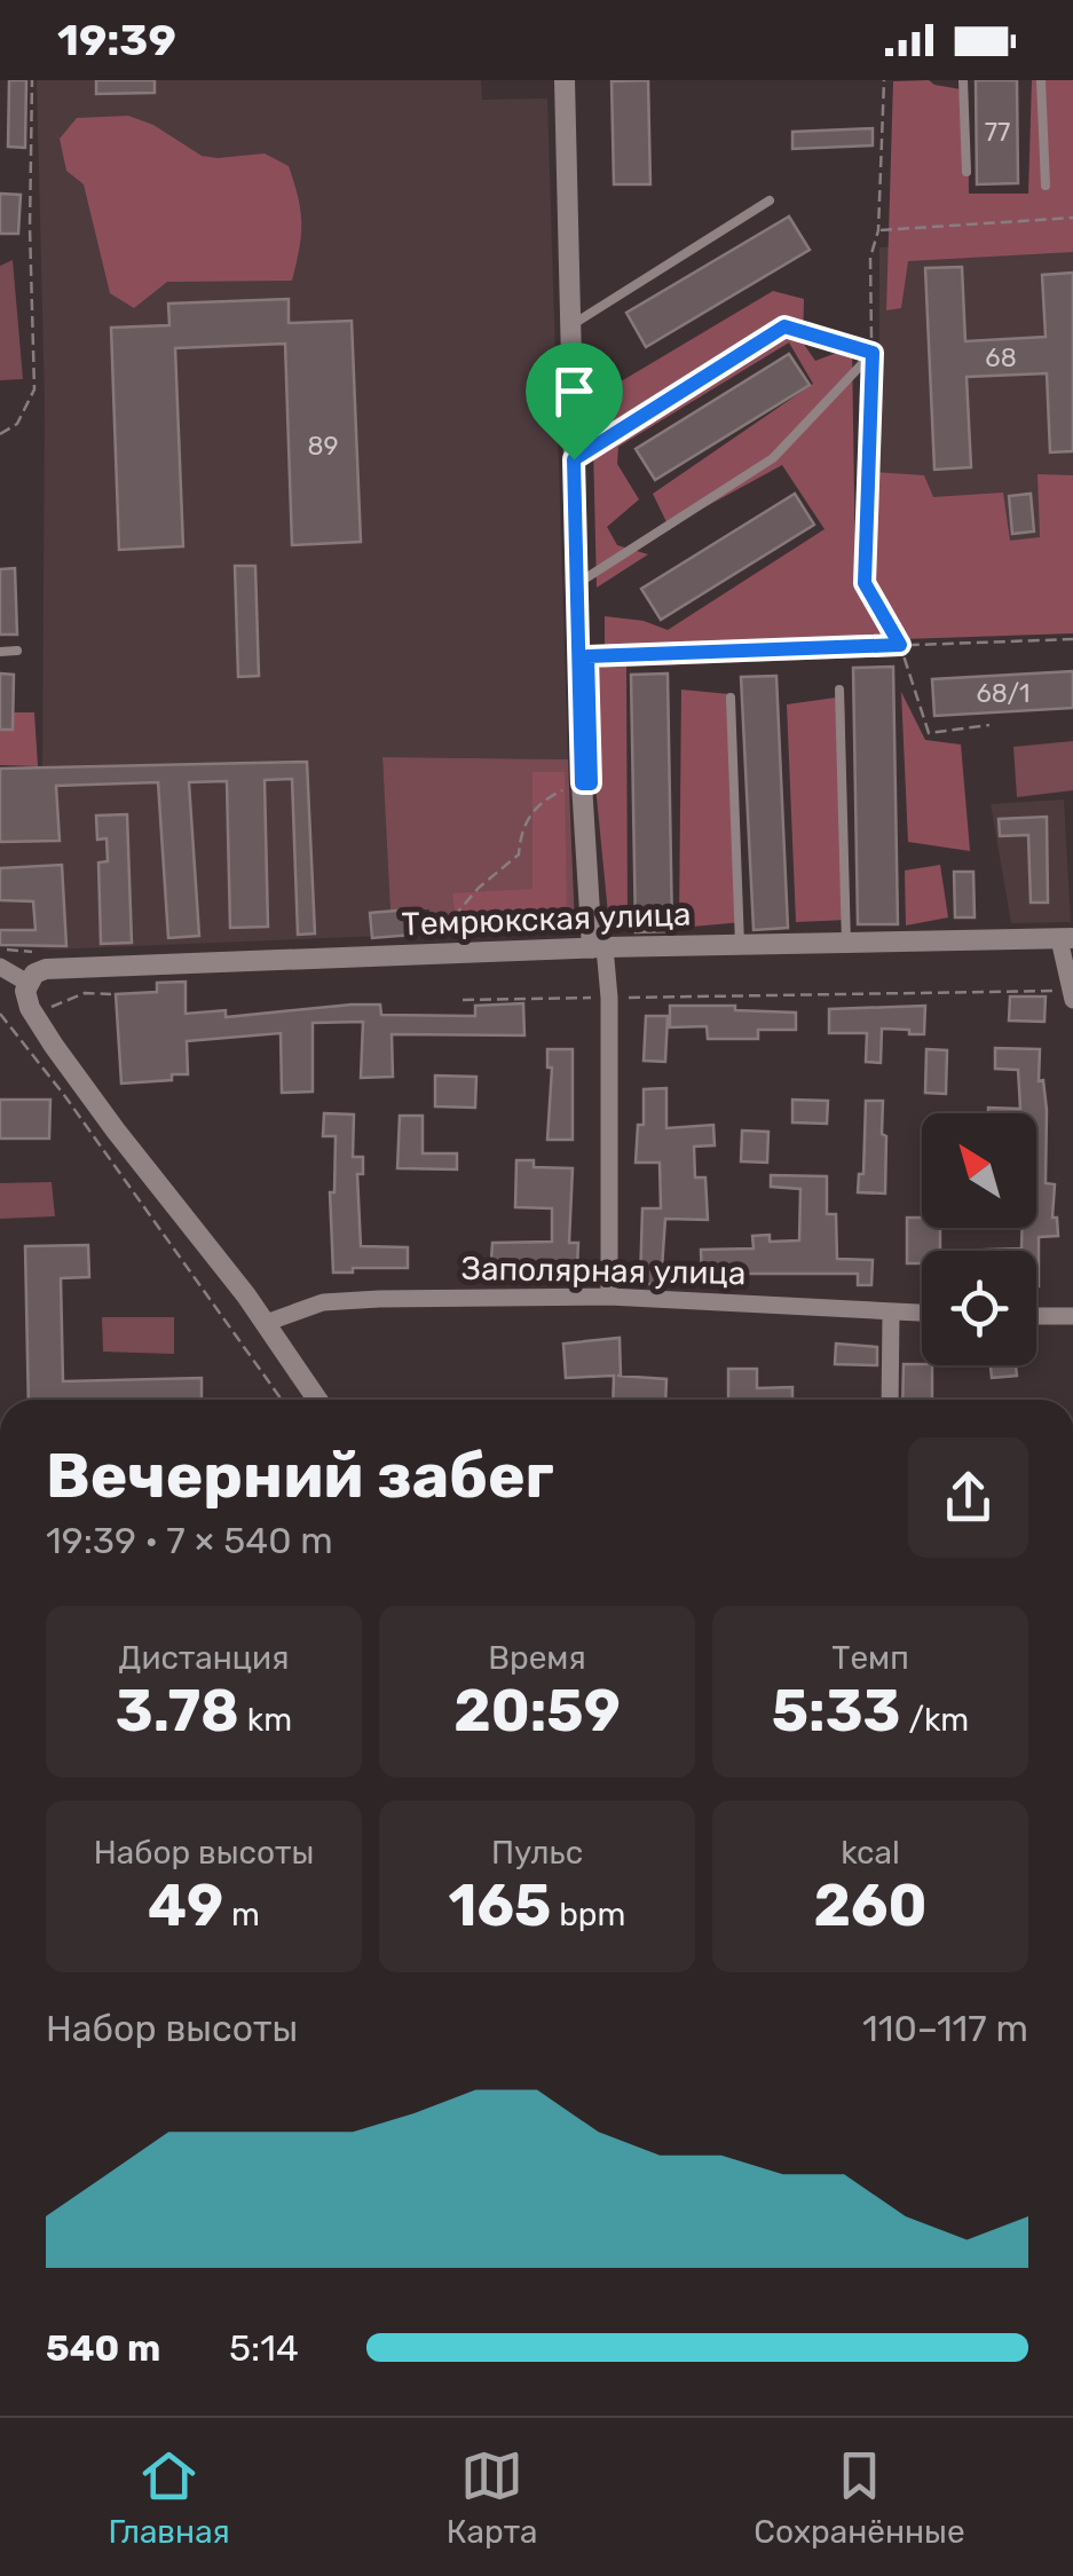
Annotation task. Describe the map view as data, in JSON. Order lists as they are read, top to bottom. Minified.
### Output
{"streets":{"street":["Темрюкская улица","Заполярная улица"]},"house_numbers":["77","68","89","68/1"],"north":"top left","page":{"status":"19:39","heading":["Вечерний забег","19:39 · 7 × 540 m"],"stats":[["Дистанция","3.78 km"],["Время","20:59"],["Темп","5:33 /km"],["Набор высоты","49 m"],["Пульс","165 bpm"],["kcal","260"]],"chart":["Набор высоты","110–117 m"],"list":[{"name":"540 m","note":"5:14"}],"tabs":["Главная","Карта","Сохранённые"]}}
